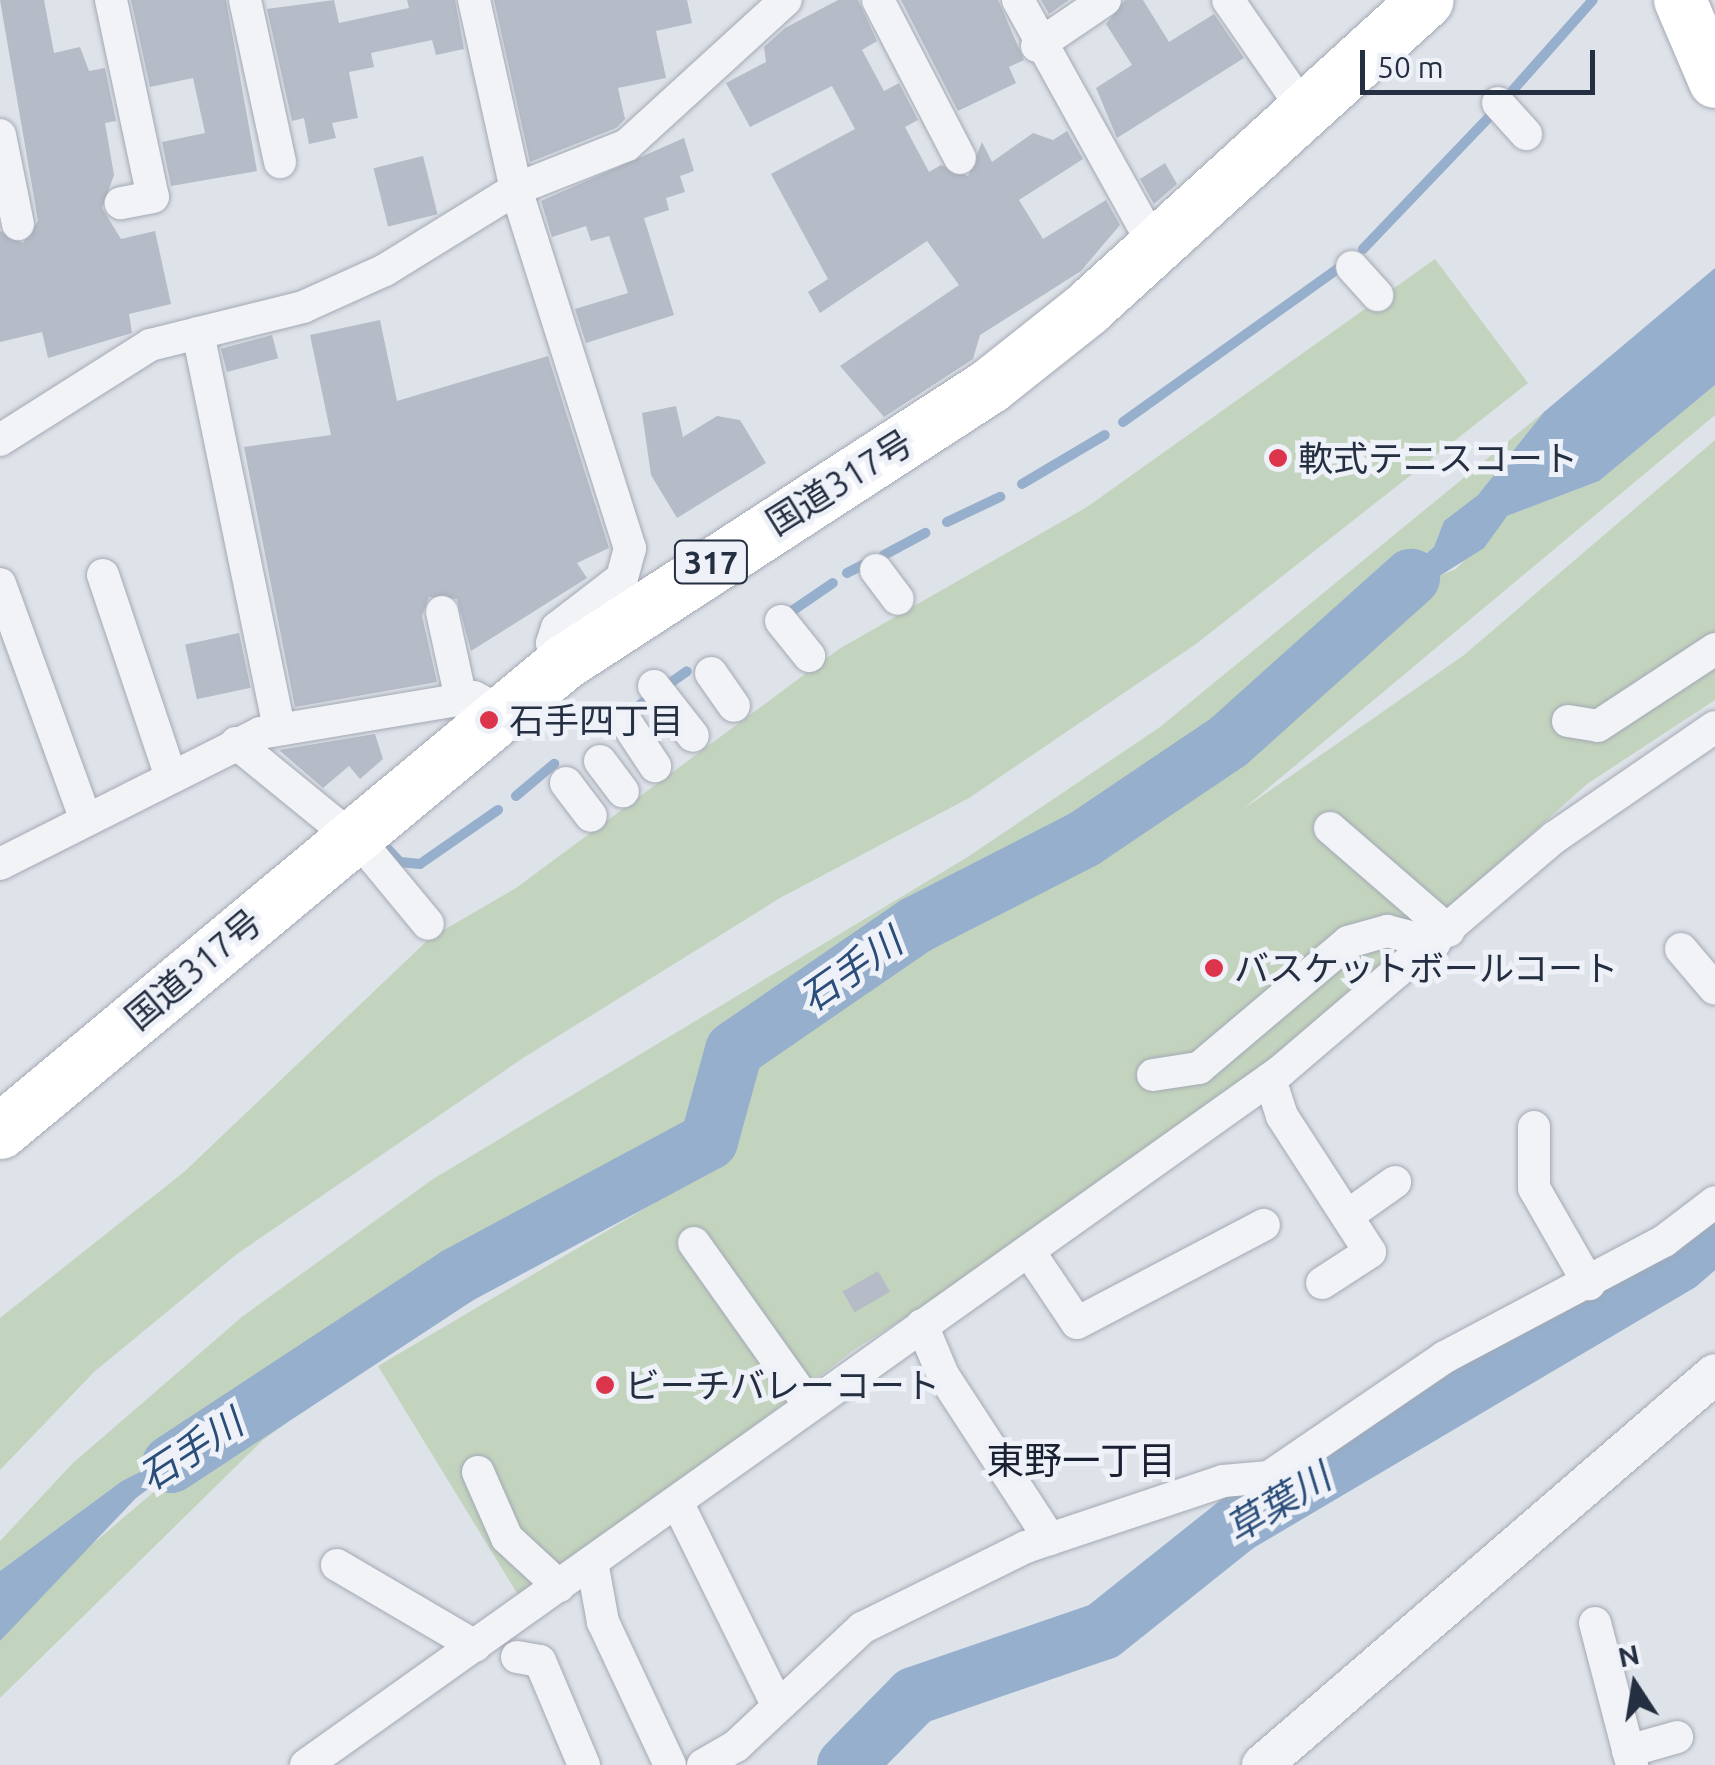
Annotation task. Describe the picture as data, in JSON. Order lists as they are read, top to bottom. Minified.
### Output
{"streets":{"highway":["国道317号","317"]},"districts":["東野一丁目"],"water":["石手川","草葉川"],"places":["軟式テニスコート","石手四丁目","バスケットボールコート","ビーチバレーコート"],"scale_bar":"50 m","north":"top"}
